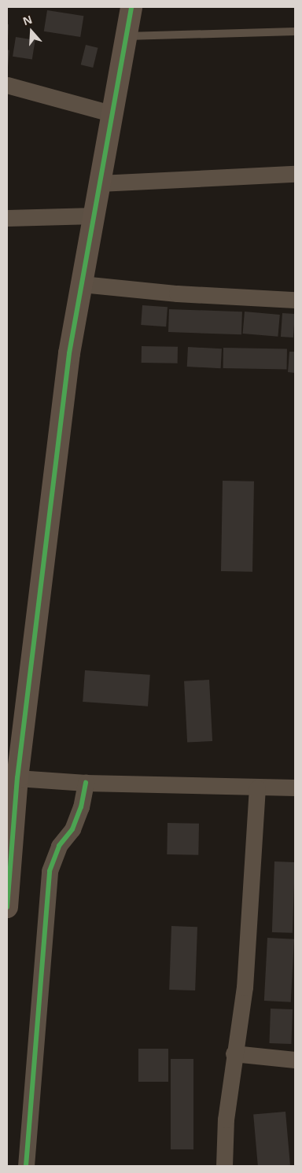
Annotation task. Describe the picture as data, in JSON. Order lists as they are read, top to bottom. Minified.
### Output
{"north":"top"}
